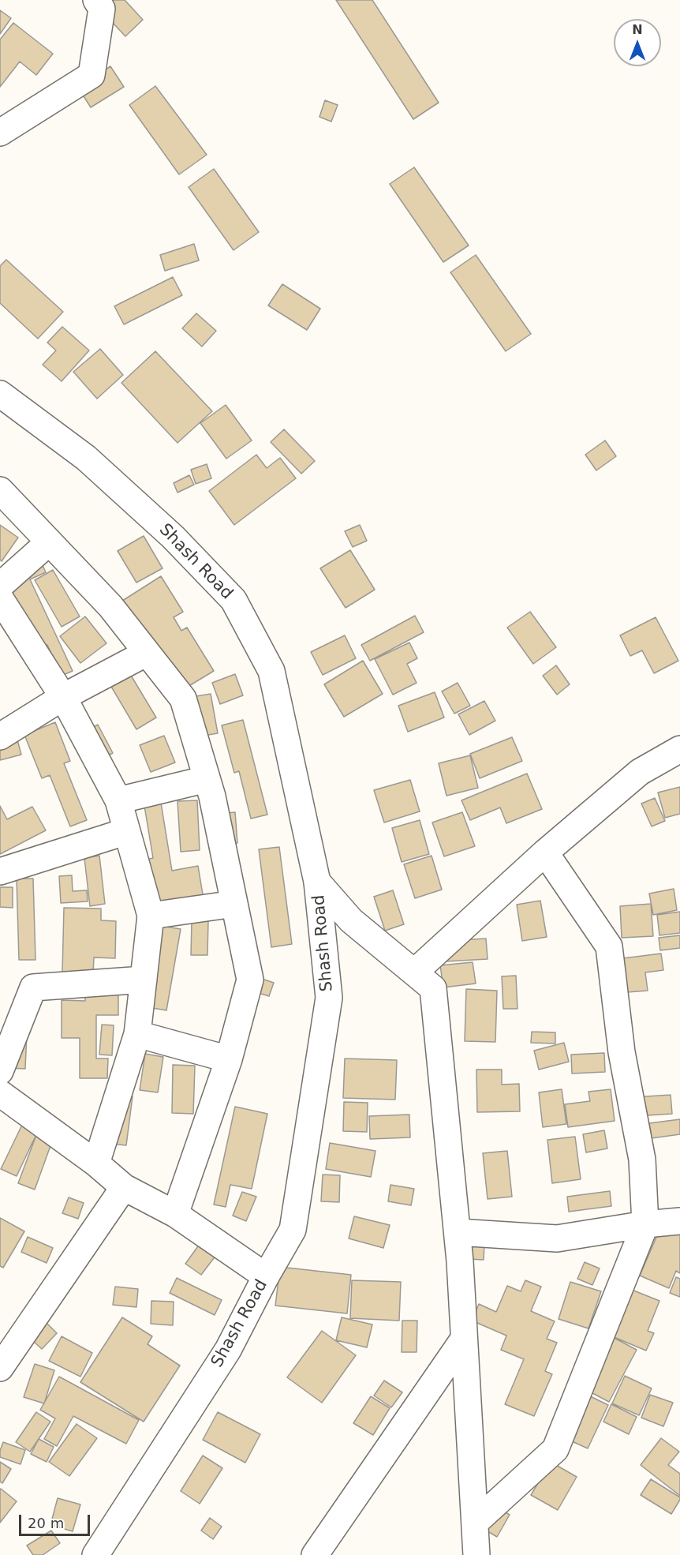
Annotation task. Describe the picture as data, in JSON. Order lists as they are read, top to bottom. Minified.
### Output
{"streets":{"street":["Shash Road"]},"scale_bar":"20 m","north":"top"}
